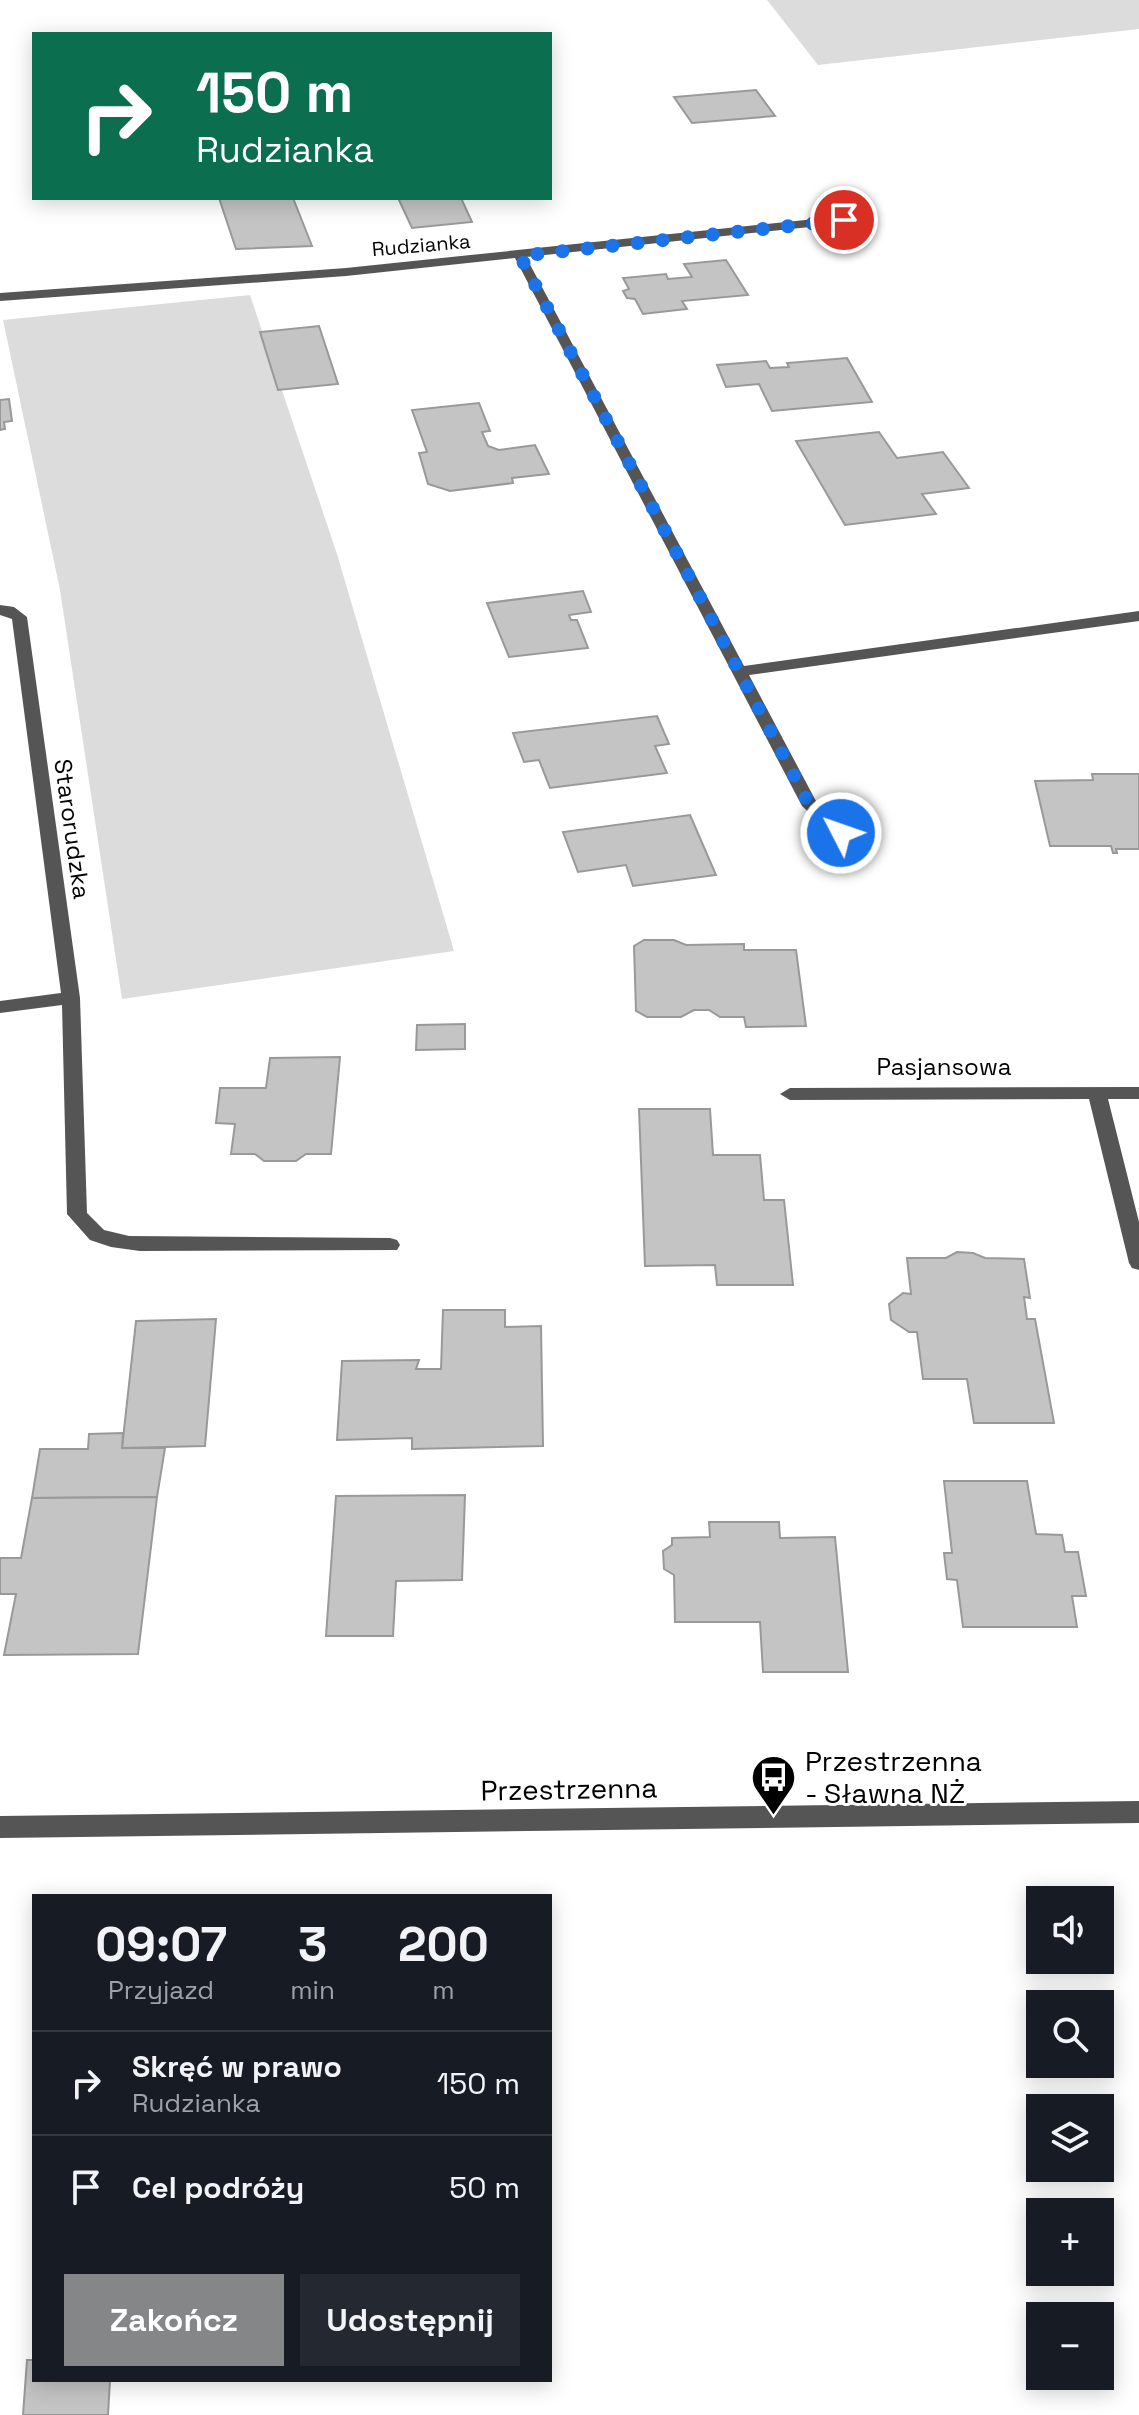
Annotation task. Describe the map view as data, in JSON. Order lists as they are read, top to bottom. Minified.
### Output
{"streets":{"street":["Rudzianka","Starorudzka","Pasjansowa","Przestrzenna"]},"places":{"bus stop":["Przestrzenna - Sławna NŻ"]},"page":{"turn":["150 m","Rudzianka"],"map_buttons":["+","−"],"eta":["09:07","Przyjazd","3","min","200","m"],"list":[{"name":"Skręć w prawo","note":"Rudzianka","value":"150 m"},{"name":"Cel podróży","value":"50 m"}],"buttons":["Zakończ","Udostępnij"]}}
